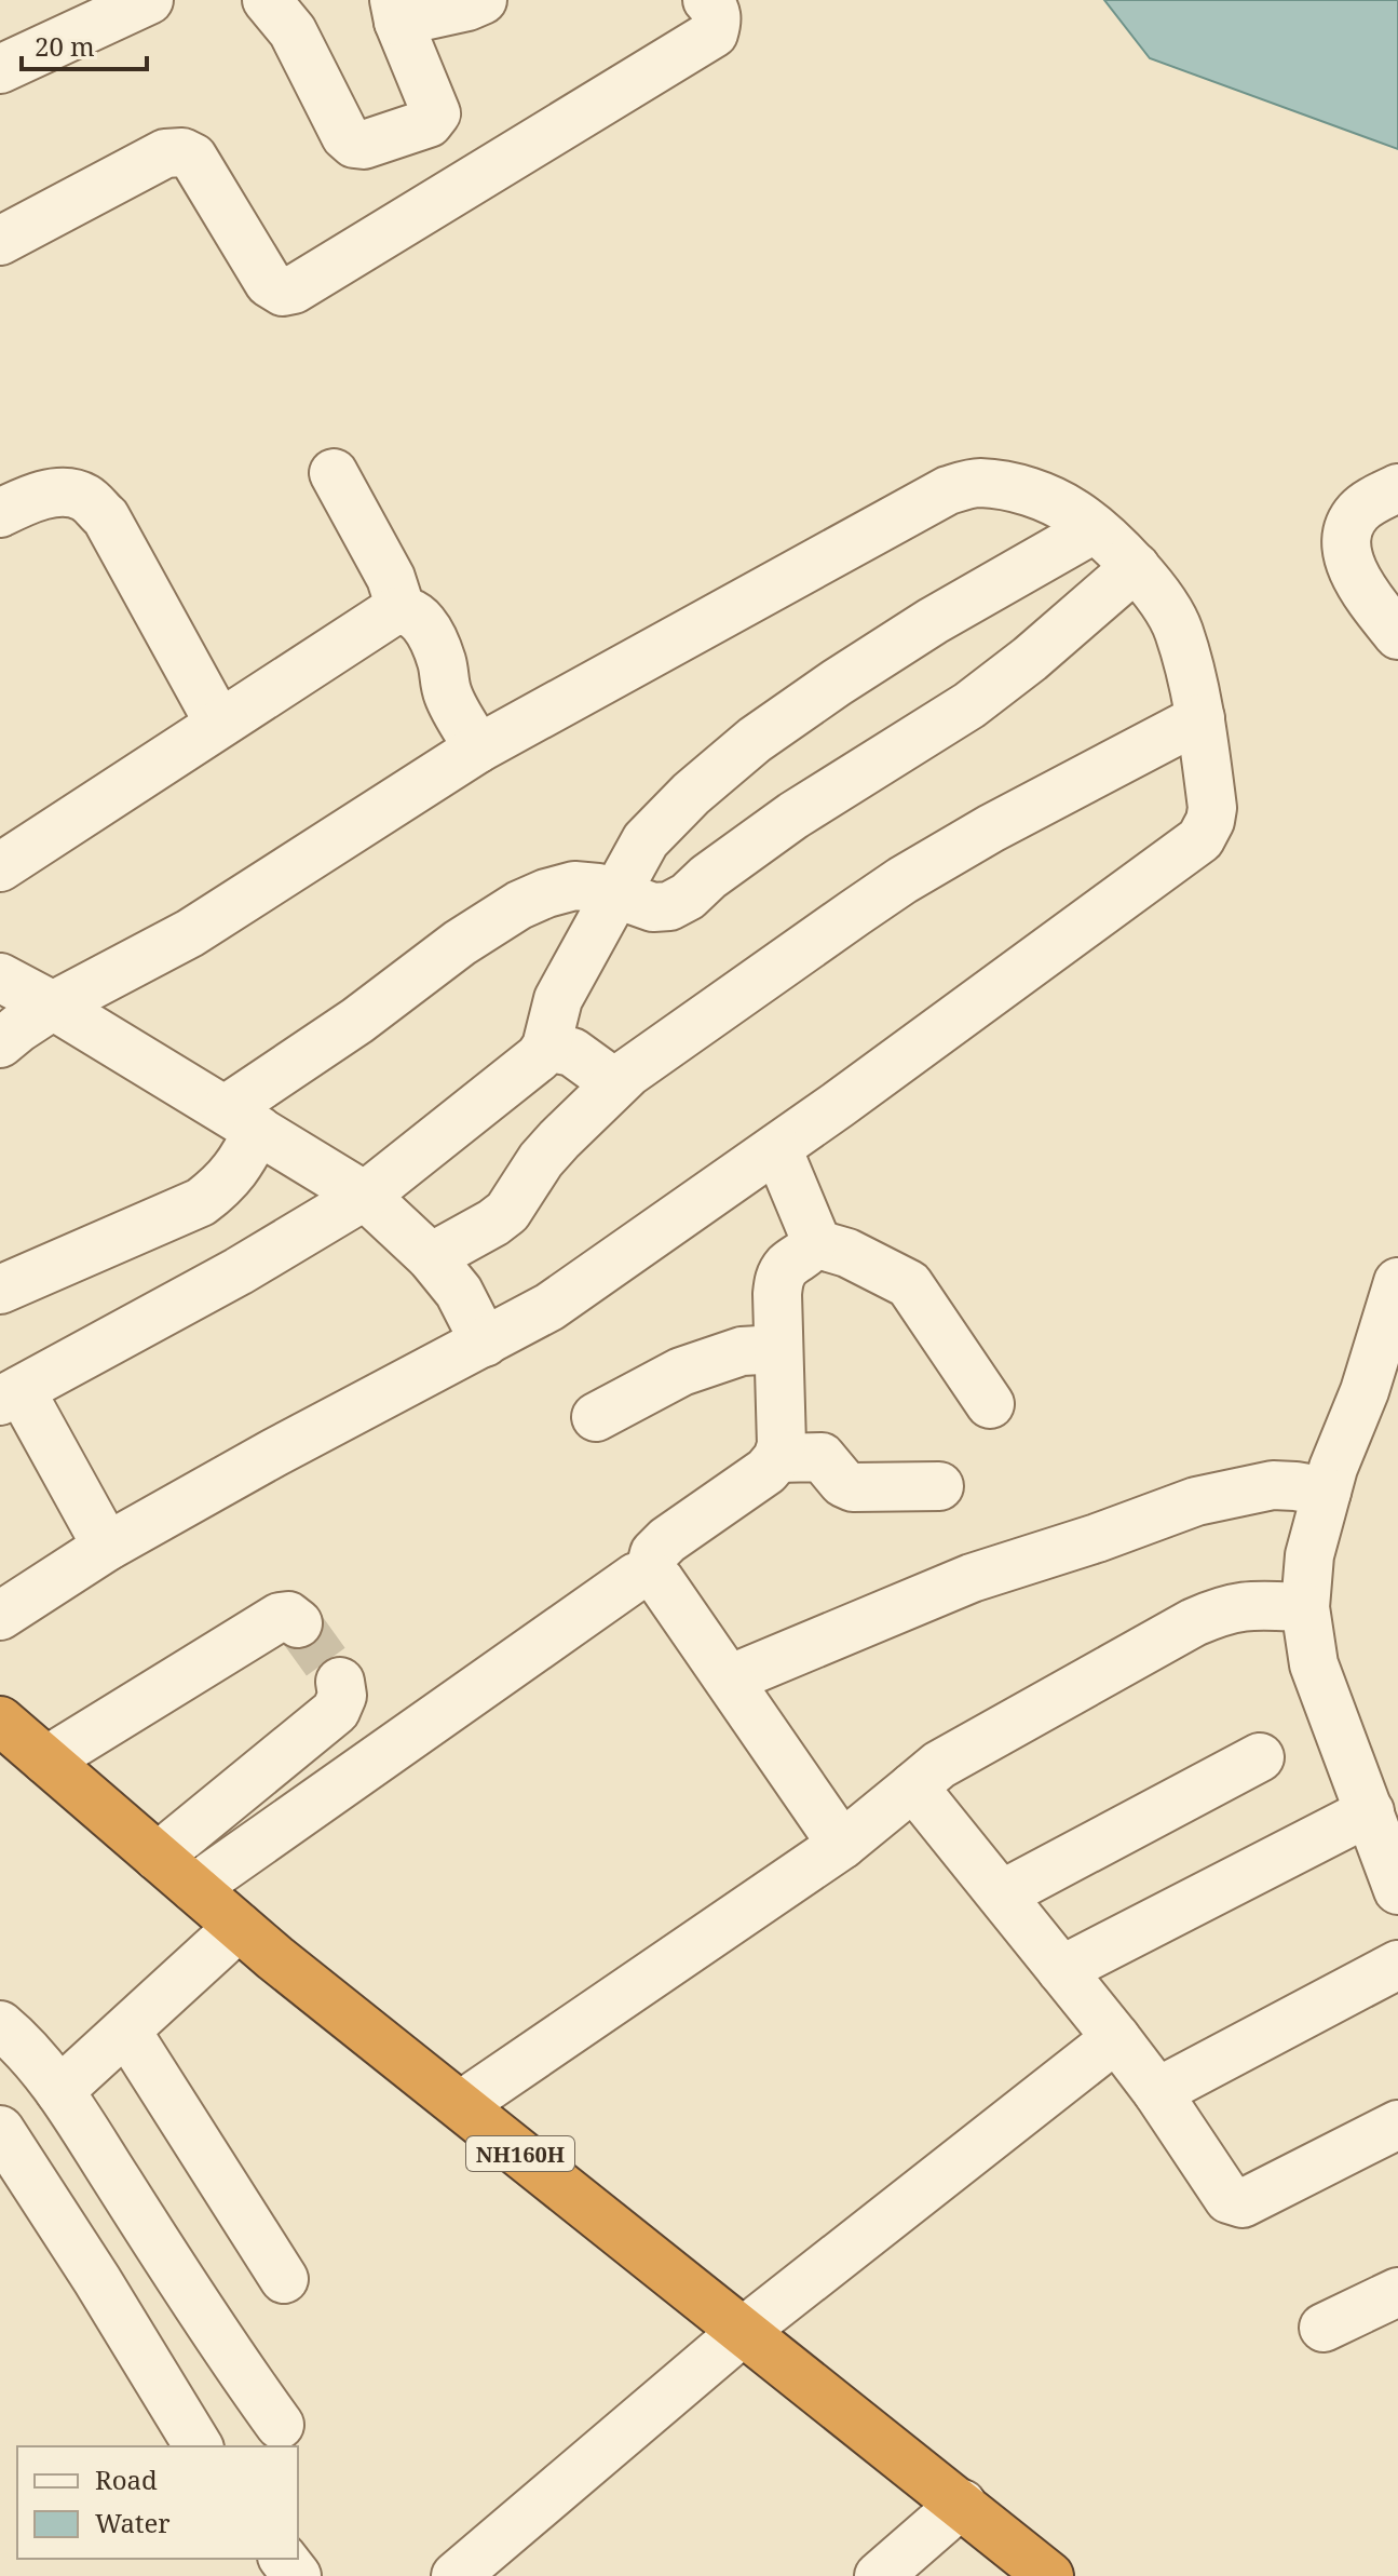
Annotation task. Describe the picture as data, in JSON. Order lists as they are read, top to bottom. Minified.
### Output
{"streets":{"highway":["NH160H"]},"legend":["Road","Water"],"scale_bar":"20 m"}
